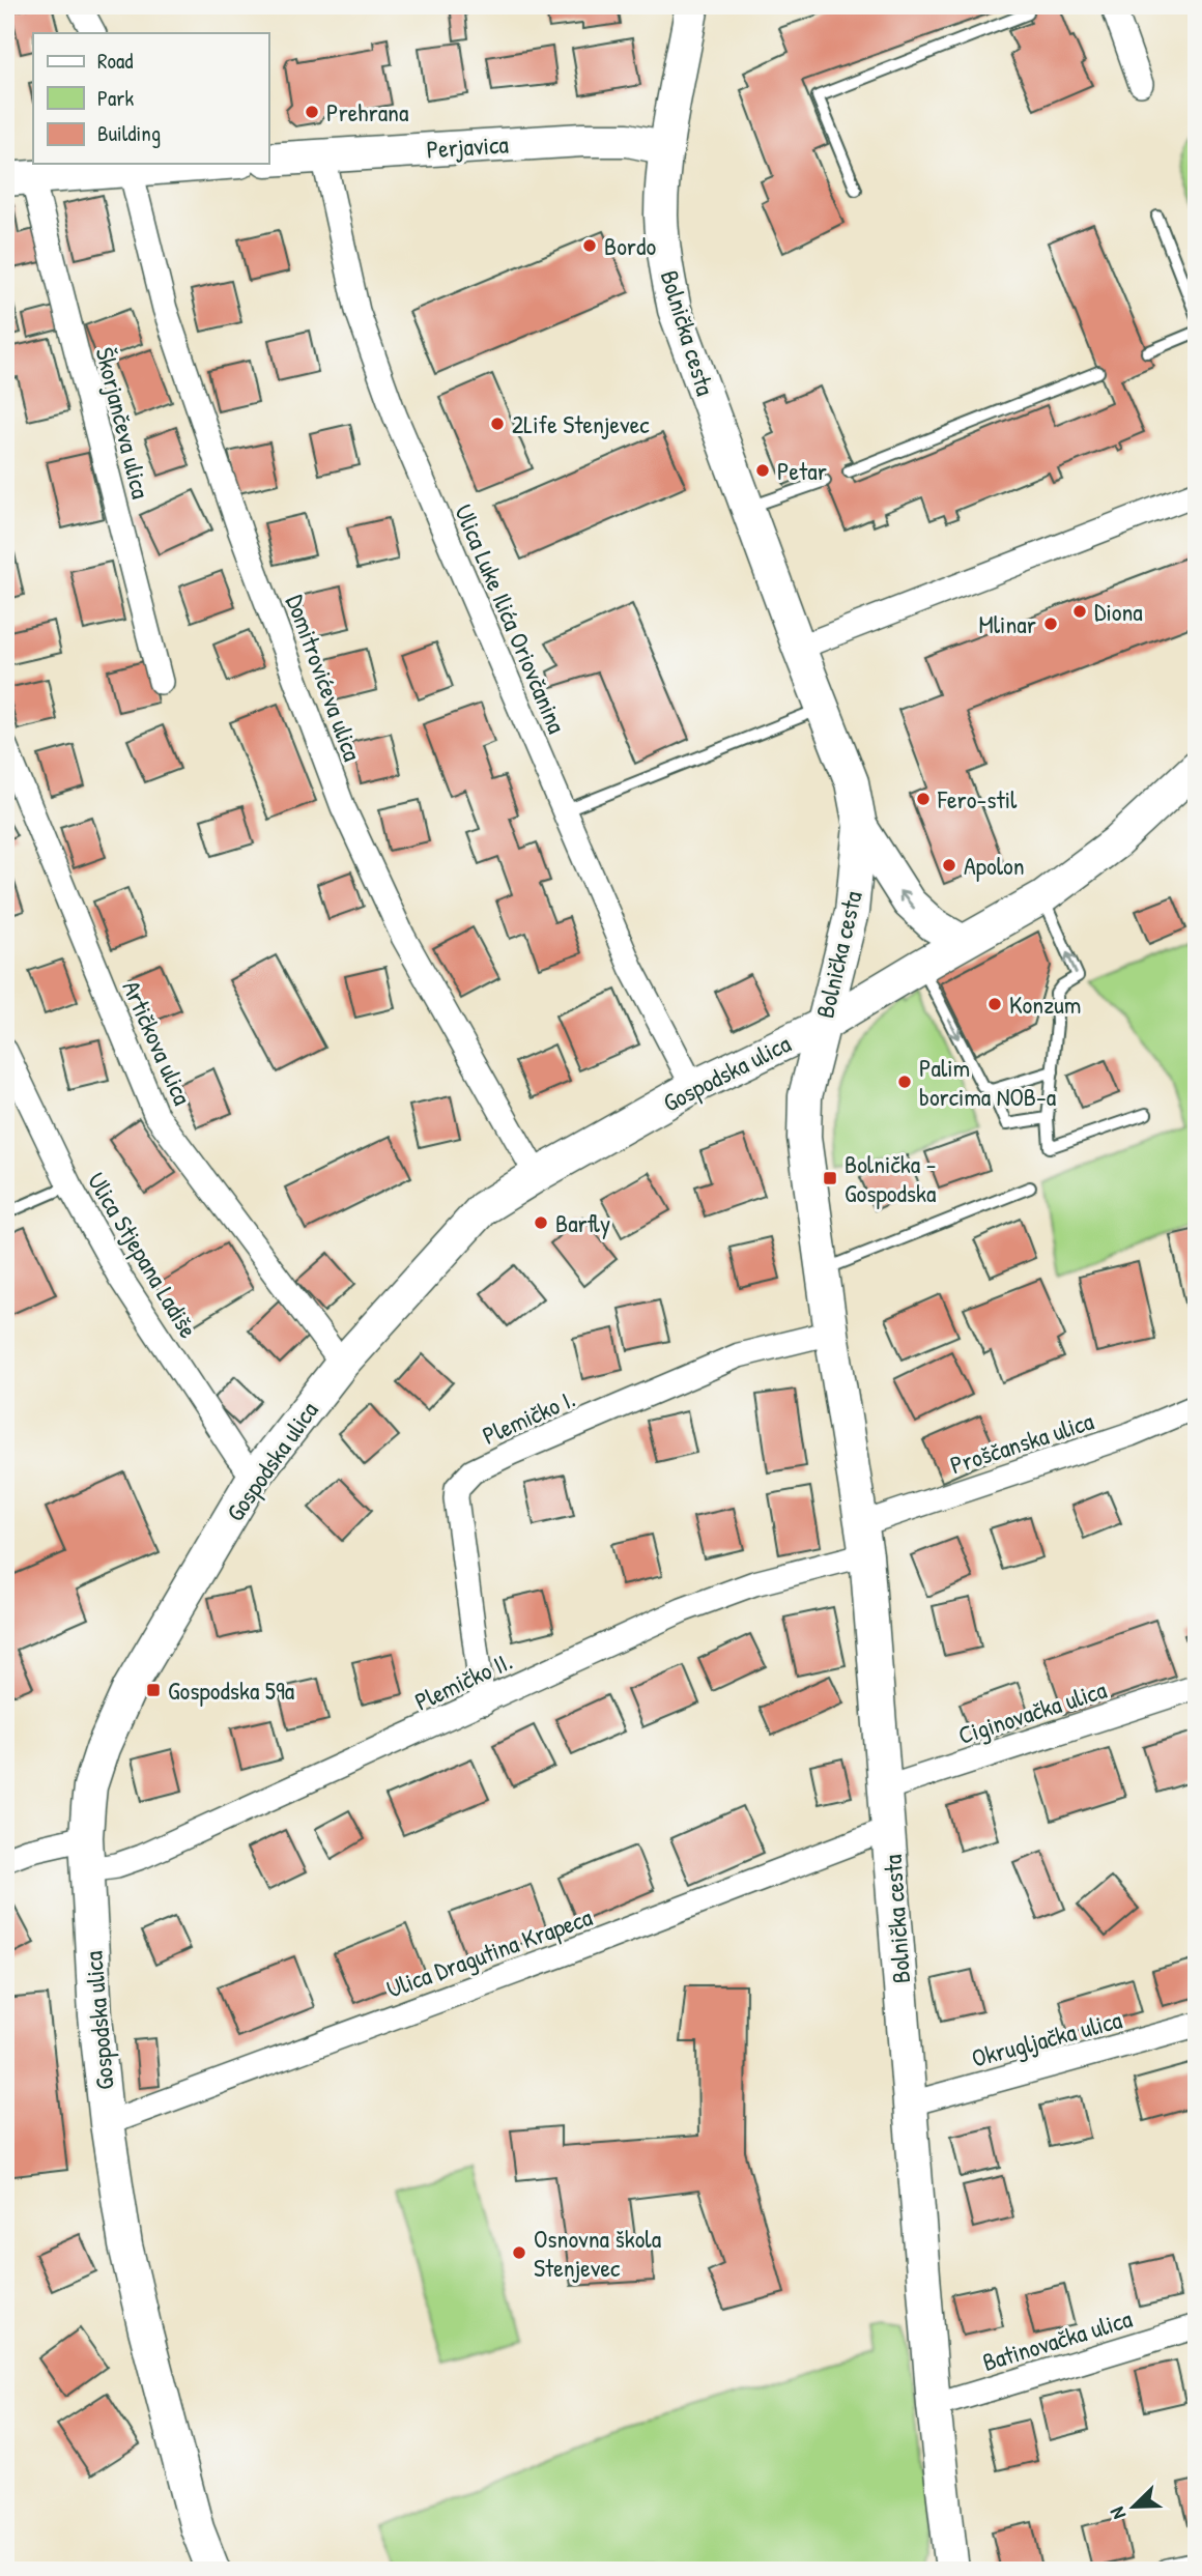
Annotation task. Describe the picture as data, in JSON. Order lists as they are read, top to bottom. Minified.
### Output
{"streets":{"street":["Perjavica","Bolnička cesta","Škorjančeva ulica","Ulica Luke Ilića Oriovčanina","Domitrovićeva ulica","Artičkova ulica","Gospodska ulica","Ulica Stjepana Ladiše","Plemičko I.","Proščanska ulica","Plemičko II.","Ciginovačka ulica","Ulica Dragutina Krapeca","Okrugljačka ulica","Batinovačka ulica"]},"crossings":[["Perjavica","Bolnička cesta"],["Perjavica","Ulica Luke Ilića Oriovčanina"],["Bolnička cesta","Gospodska ulica"],["Bolnička cesta","Plemičko I."],["Bolnička cesta","Proščanska ulica"],["Bolnička cesta","Plemičko II."],["Bolnička cesta","Ciginovačka ulica"],["Bolnička cesta","Ulica Dragutina Krapeca"],["Bolnička cesta","Okrugljačka ulica"],["Bolnička cesta","Batinovačka ulica"],["Ulica Luke Ilića Oriovčanina","Gospodska ulica"],["Domitrovićeva ulica","Gospodska ulica"],["Artičkova ulica","Gospodska ulica"],["Gospodska ulica","Ulica Stjepana Ladiše"],["Gospodska ulica","Plemičko II."],["Gospodska ulica","Ulica Dragutina Krapeca"],["Plemičko I.","Plemičko II."],["Proščanska ulica","Plemičko II."]],"places":{"other":["Prehrana","Bordo","2Life Stenjevec","Petar","Diona","Mlinar","Fero-stil","Apolon","Konzum","Palim borcima NOB-a","Barfly","Osnovna škola Stenjevec"],"transit":["Bolnička - Gospodska","Gospodska 59a"]},"legend":["Road","Park","Building"],"north":"bottom left"}
